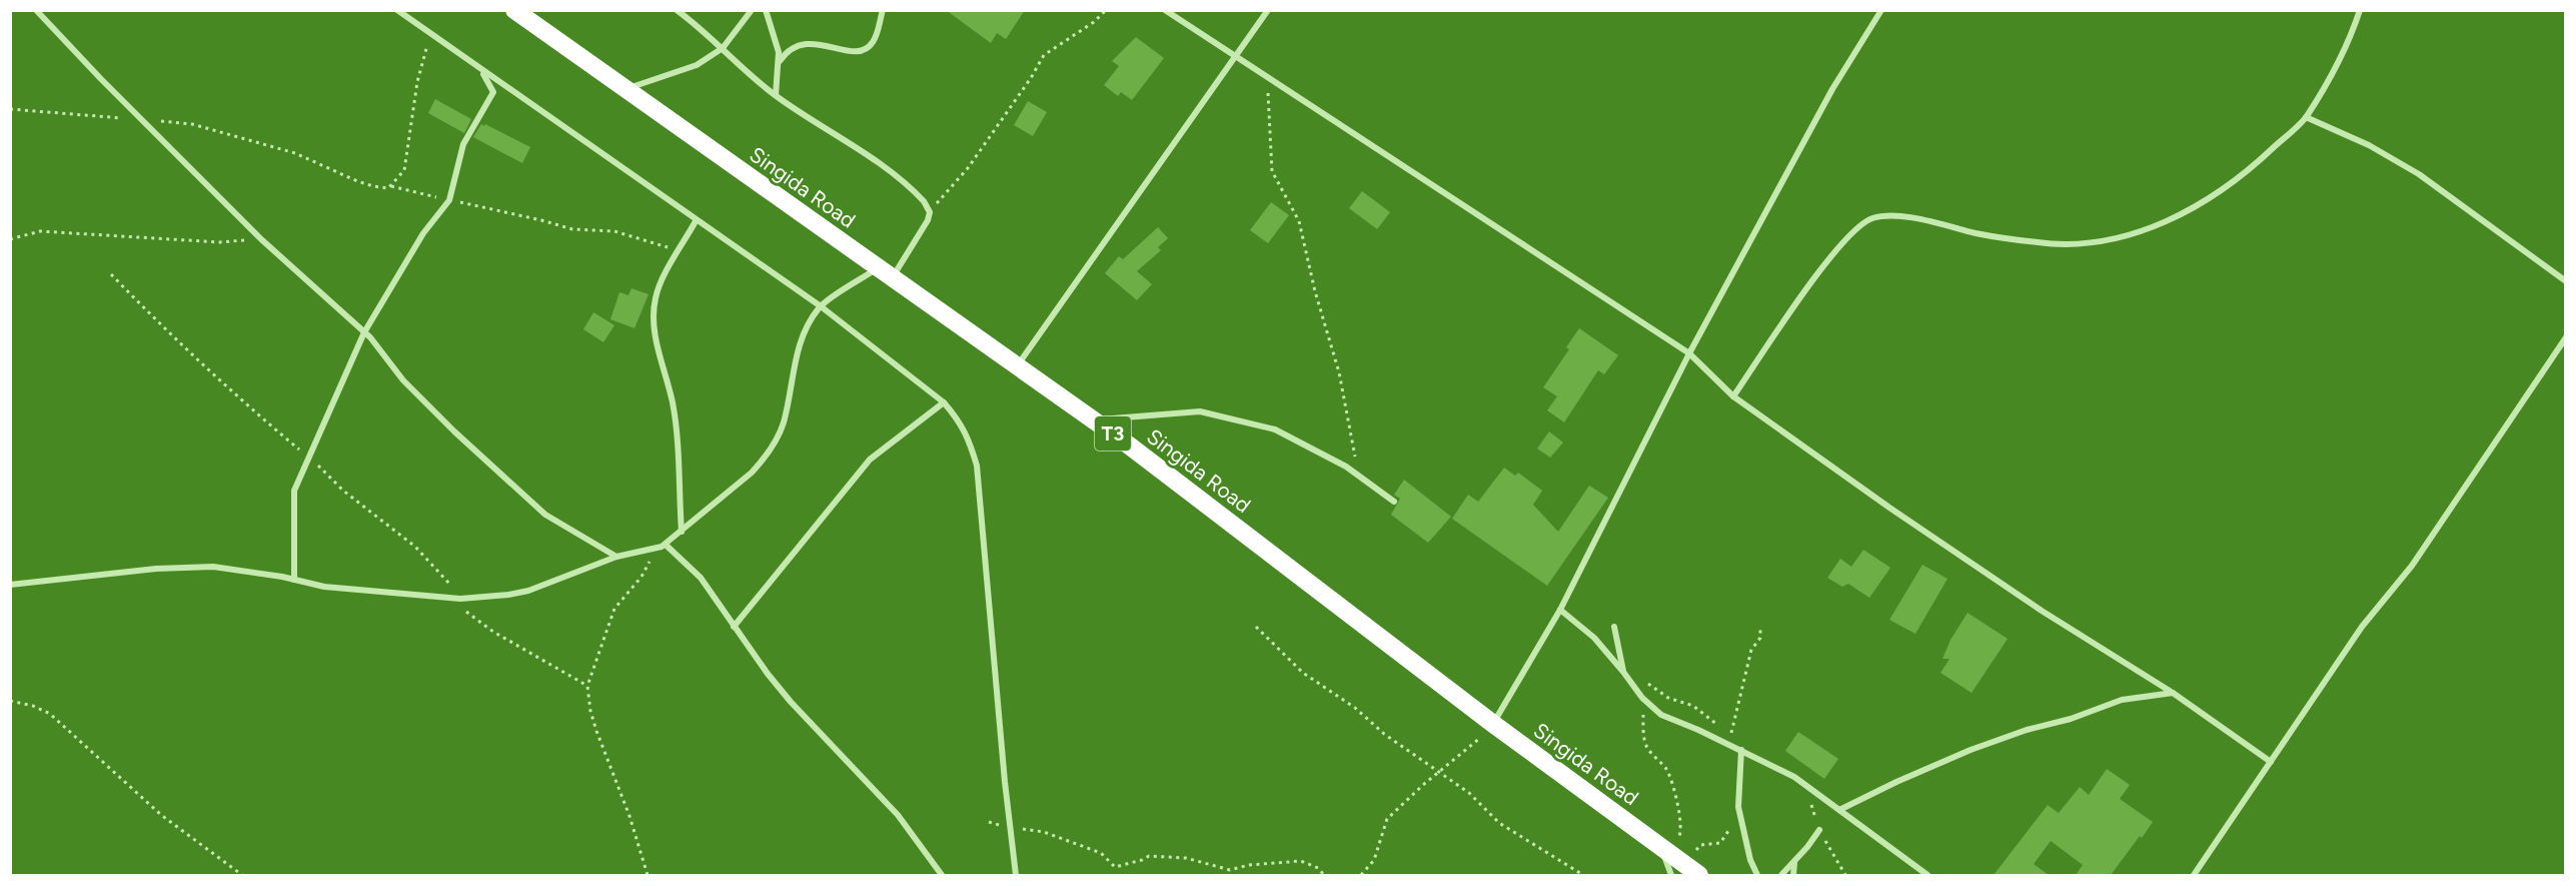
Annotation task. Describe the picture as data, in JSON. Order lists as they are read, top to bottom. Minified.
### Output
{"streets":{"highway":["Singida Road","T3"]}}
